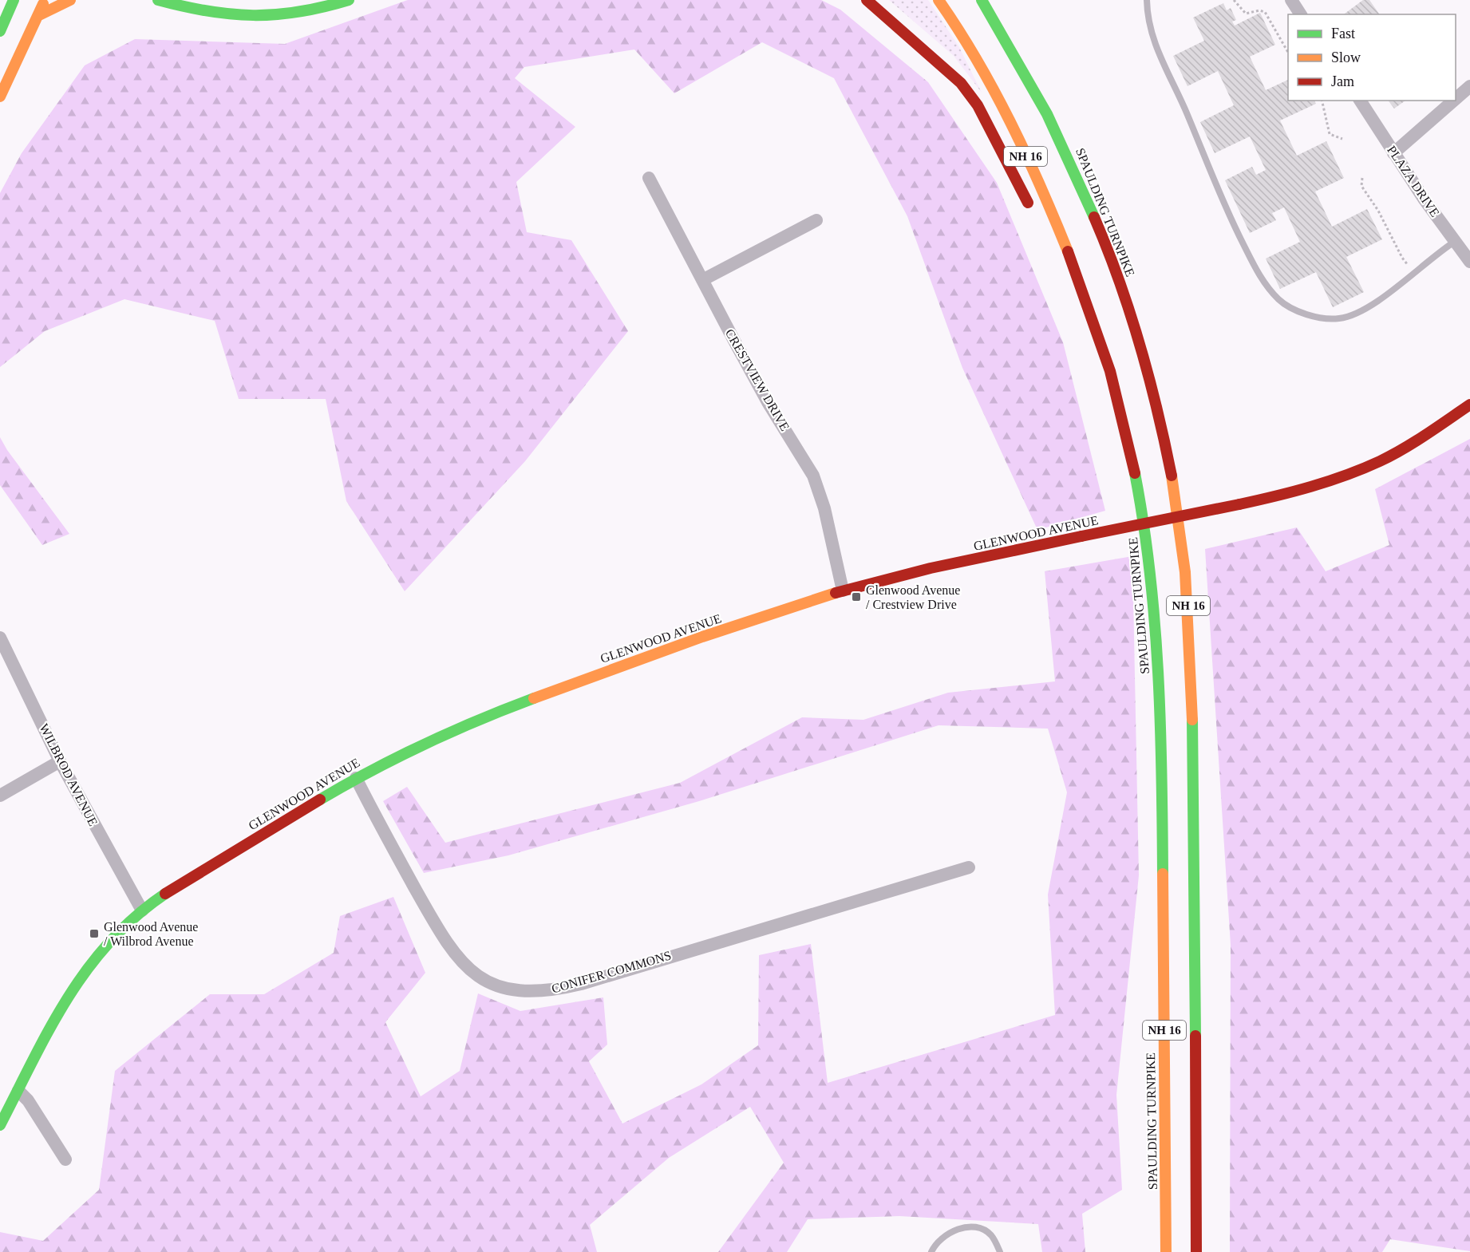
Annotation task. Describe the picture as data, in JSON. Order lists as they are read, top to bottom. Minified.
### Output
{"streets":{"main road":["NH 16","SPAULDING TURNPIKE","GLENWOOD AVENUE"],"street":["PLAZA DRIVE","CRESTVIEW DRIVE","WILBROD AVENUE","CONIFER COMMONS"]},"crossings":[["CRESTVIEW DRIVE","GLENWOOD AVENUE"],["GLENWOOD AVENUE","WILBROD AVENUE"],["GLENWOOD AVENUE","CONIFER COMMONS"]],"places":{"transit":["Glenwood Avenue / Crestview Drive","Glenwood Avenue / Wilbrod Avenue"]},"legend":["Fast","Slow","Jam"]}
